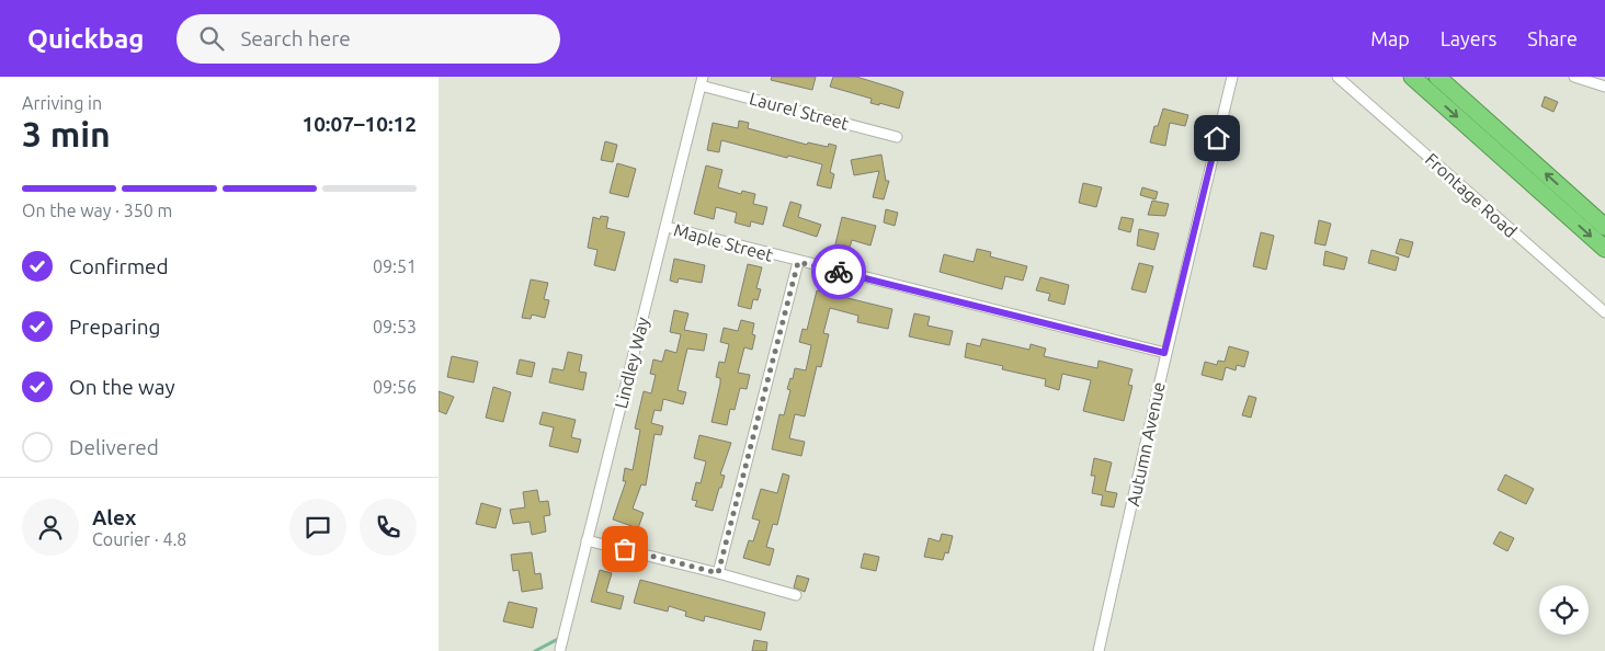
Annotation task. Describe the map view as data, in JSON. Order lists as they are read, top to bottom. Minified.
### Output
{"streets":{"street":["Laurel Street","Frontage Road","Maple Street","Lindley Way","Autumn Avenue"]},"crossings":[["Laurel Street","Lindley Way"],["Maple Street","Lindley Way"],["Maple Street","Autumn Avenue"]],"page":{"header":"Quickbag","search":"Search here","nav":["Map","Layers","Share"],"heading":["3 min","Arriving in","10:07–10:12"],"panel":["Alex","Courier · 4.8"],"bar":"On the way · 350 m","list":[["Confirmed","09:51"],["Preparing","09:53"],["On the way","09:56"],"Delivered"]}}
